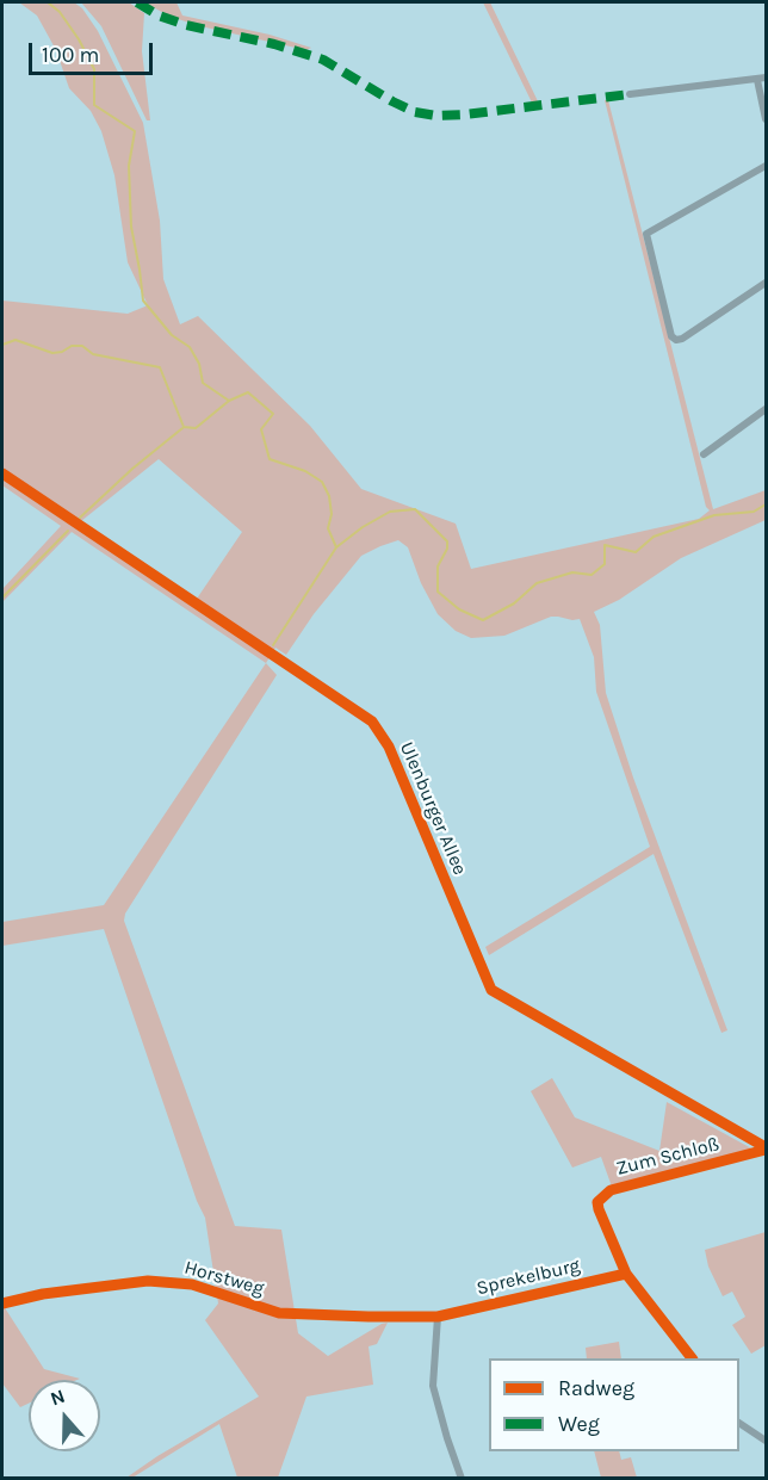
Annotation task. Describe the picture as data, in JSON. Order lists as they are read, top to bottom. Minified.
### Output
{"streets":{"street":["Ulenburger Allee","Zum Schloß","Sprekelburg","Horstweg"]},"crossings":[["Ulenburger Allee","Zum Schloß"],["Zum Schloß","Sprekelburg"],["Sprekelburg","Horstweg"]],"legend":["Radweg","Weg"],"scale_bar":"100 m","north":"top"}
